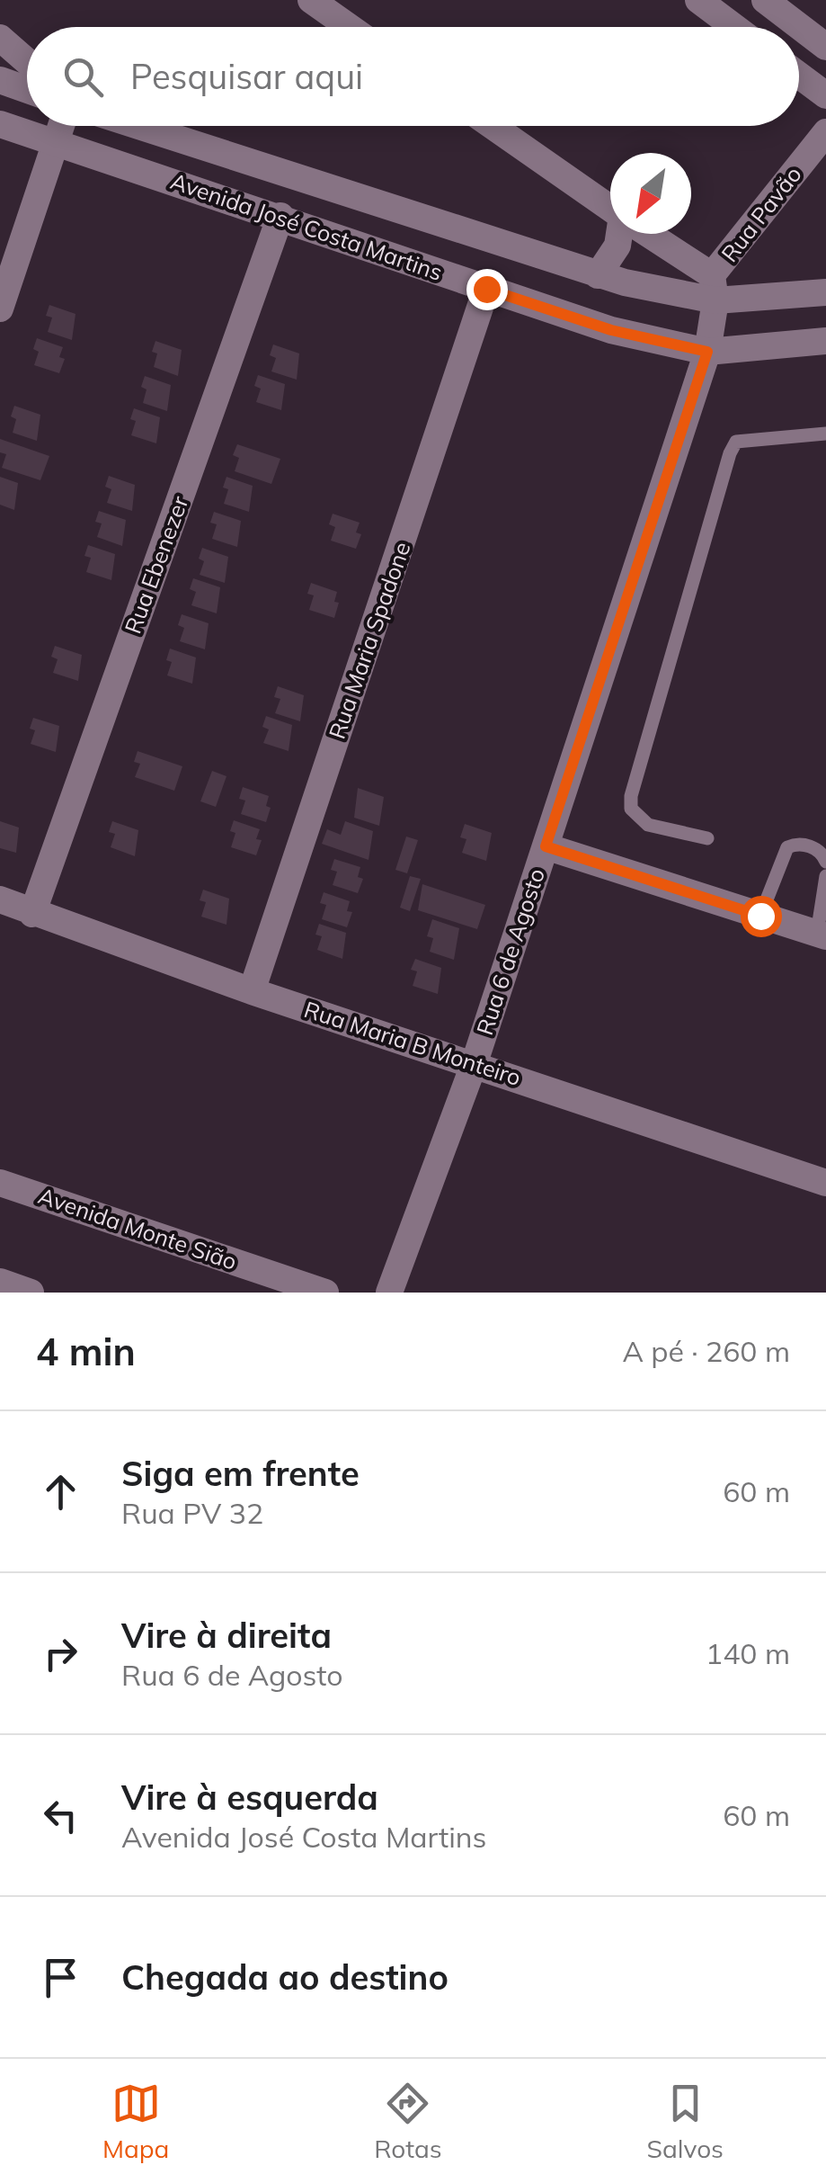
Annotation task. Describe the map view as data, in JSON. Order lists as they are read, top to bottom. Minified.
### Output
{"streets":{"street":["Rua Pavão","Avenida José Costa Martins","Rua Ebenezer","Rua Maria Spadone","Rua 6 de Agosto","Rua Maria B Monteiro","Avenida Monte Sião"]},"crossings":[["Rua Pavão","Avenida José Costa Martins"],["Rua Pavão","Rua 6 de Agosto"],["Avenida José Costa Martins","Rua Ebenezer"],["Avenida José Costa Martins","Rua Maria Spadone"],["Avenida José Costa Martins","Rua 6 de Agosto"],["Rua Ebenezer","Rua Maria B Monteiro"],["Rua Maria Spadone","Rua Maria B Monteiro"],["Rua 6 de Agosto","Rua Maria B Monteiro"]],"north":"bottom left","page":{"search":"Pesquisar aqui","heading":["4 min","A pé · 260 m"],"list":[["Siga em frente","Rua PV 32","60 m"],["Vire à direita","Rua 6 de Agosto","140 m"],["Vire à esquerda","Avenida José Costa Martins","60 m"],"Chegada ao destino"],"nav":["Mapa","Rotas","Salvos"]}}
